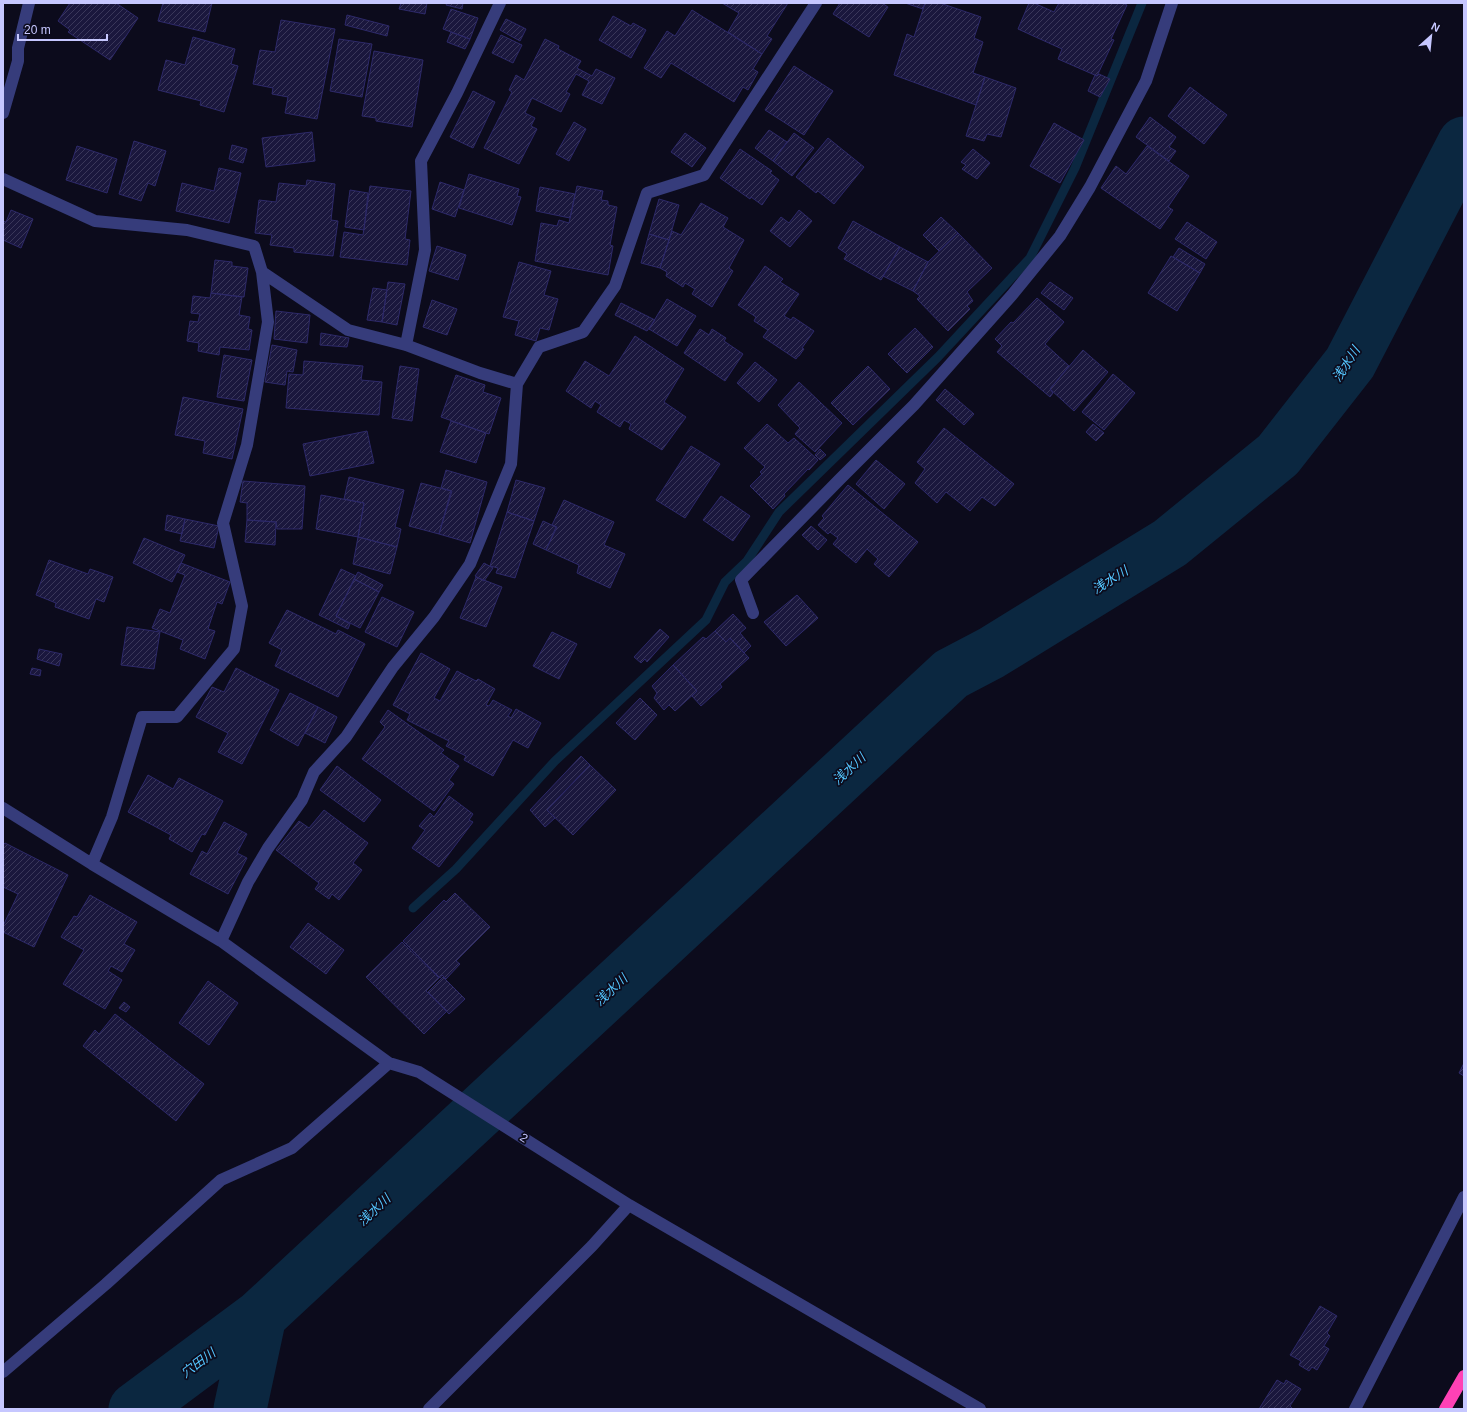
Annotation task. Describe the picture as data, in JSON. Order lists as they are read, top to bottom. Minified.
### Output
{"streets":{"street":["2"]},"water":["浅水川","穴田川"],"scale_bar":"20 m","north":"top right"}
